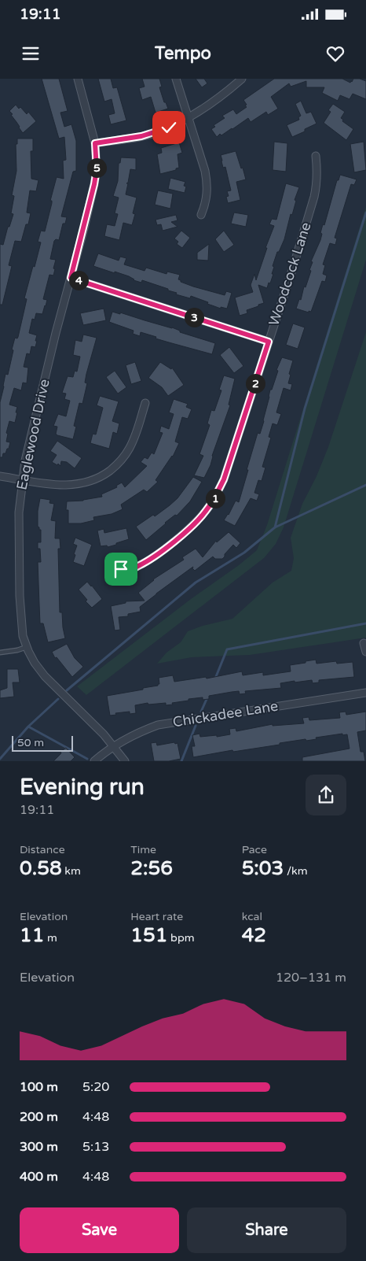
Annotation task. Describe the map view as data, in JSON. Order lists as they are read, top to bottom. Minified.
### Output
{"streets":{"street":["Woodcock Lane","Eaglewood Drive","Chickadee Lane"]},"crossings":[["Eaglewood Drive","Chickadee Lane"]],"scale_bar":"50 m","page":{"status":"19:11","header":"Tempo","pins":["5","4","3","2","1"],"scale":"50 m","heading":["Evening run","19:11"],"stats":[["Distance","0.58 km"],["Time","2:56"],["Pace","5:03 /km"],["Elevation","11 m"],["Heart rate","151 bpm"],["kcal","42"]],"chart":["Elevation","120–131 m"],"list":[{"name":"100 m","note":"5:20"},{"name":"200 m","note":"4:48"},{"name":"300 m","note":"5:13"},{"name":"400 m","note":"4:48"}],"buttons":["Save","Share"]}}
